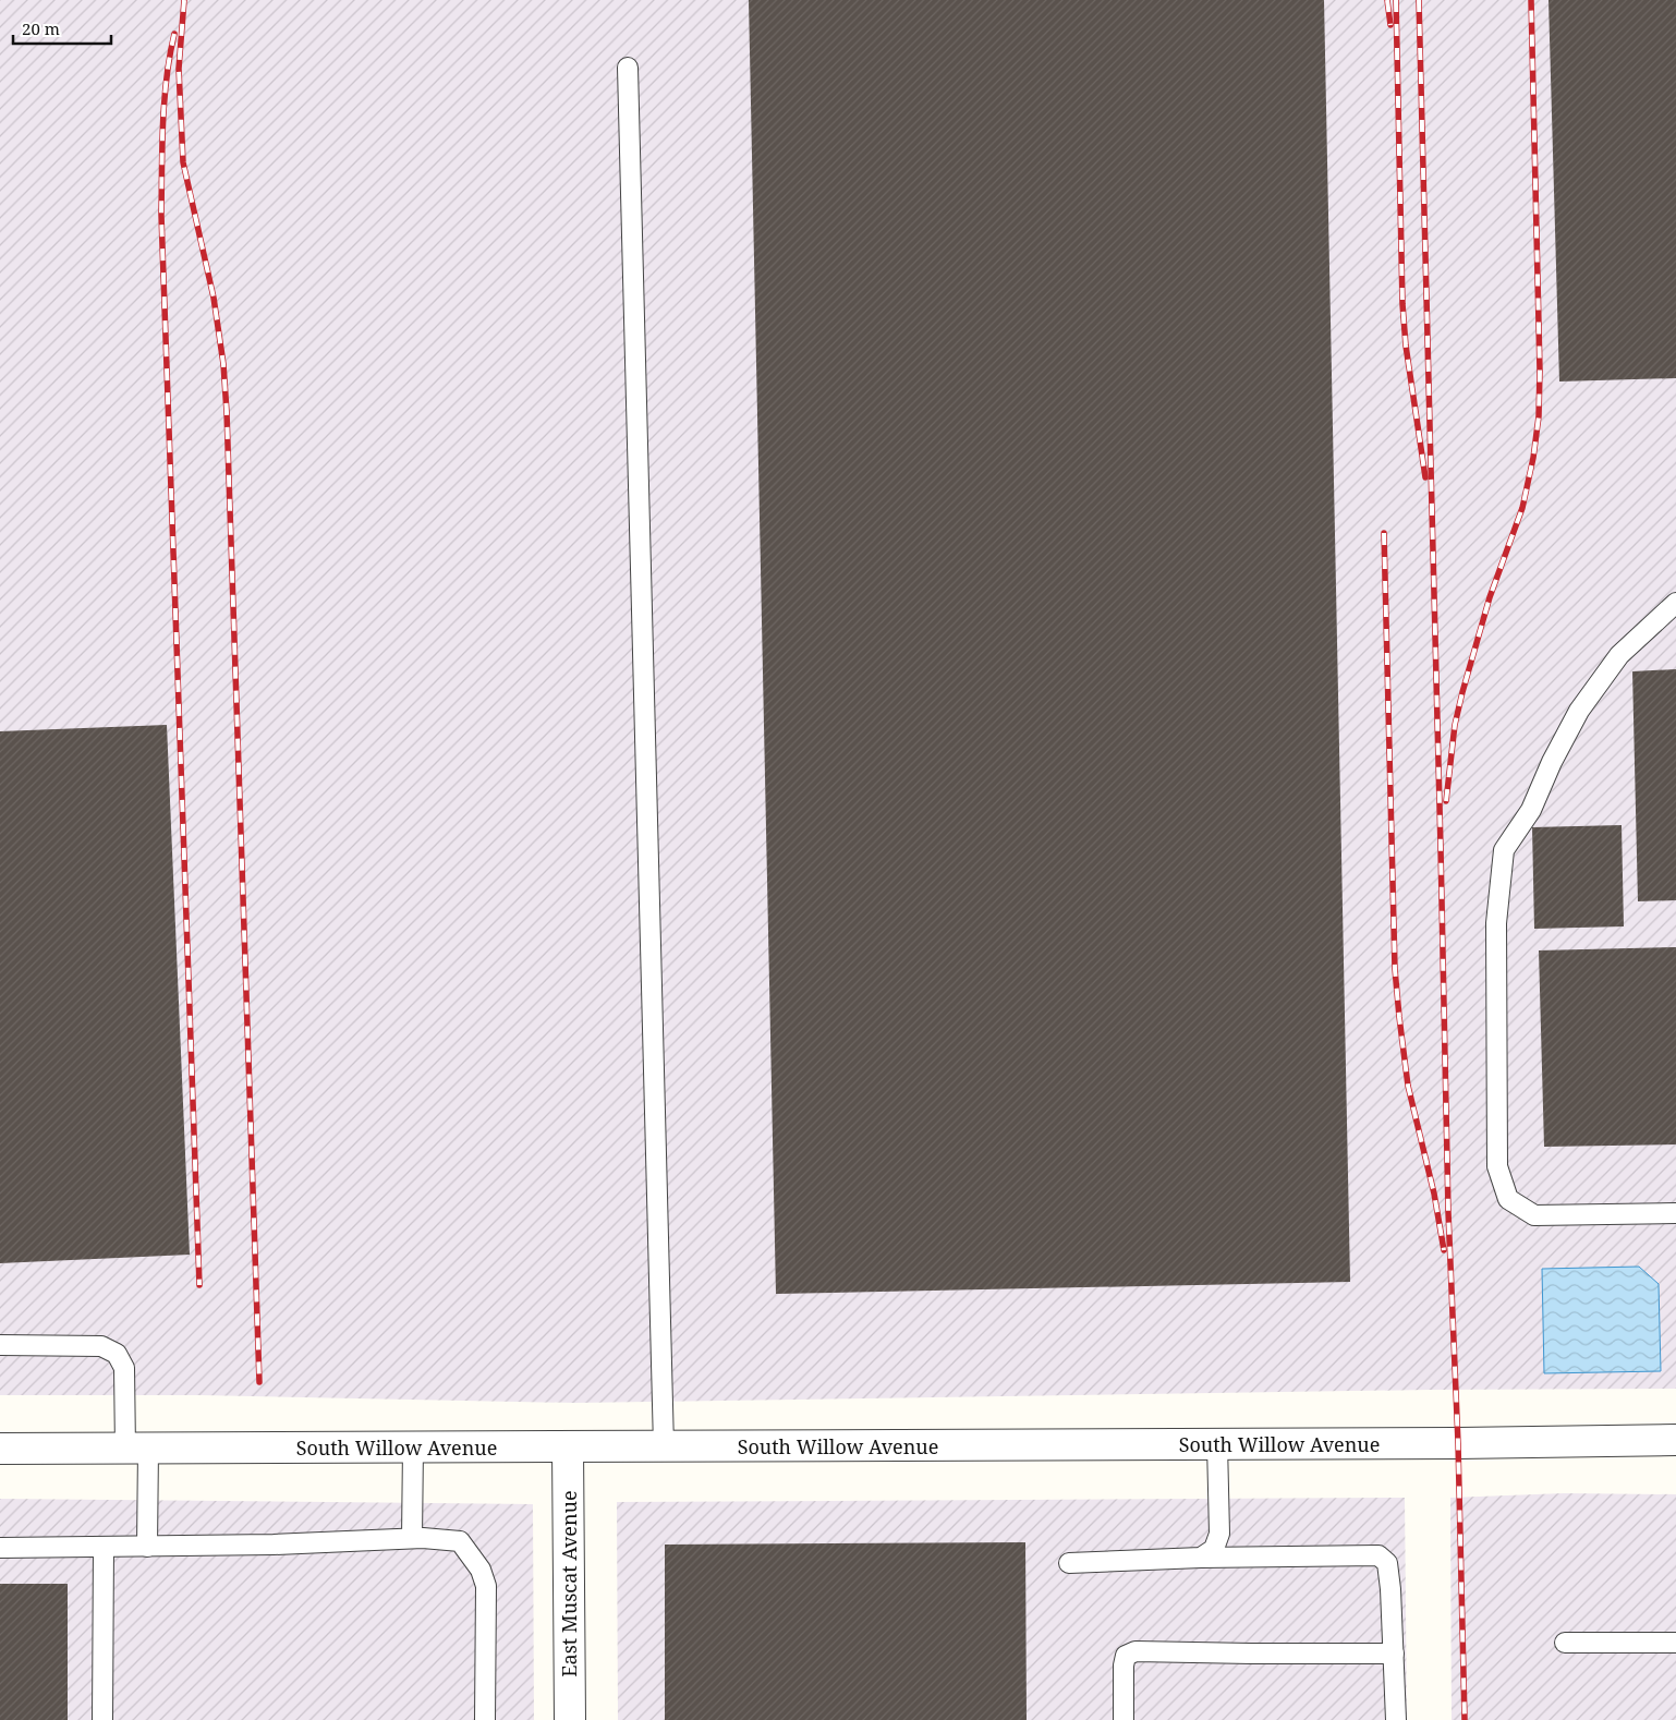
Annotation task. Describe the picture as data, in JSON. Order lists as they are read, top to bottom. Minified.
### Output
{"streets":{"street":["South Willow Avenue","East Muscat Avenue"]},"crossings":[["South Willow Avenue","East Muscat Avenue"]],"scale_bar":"20 m"}
